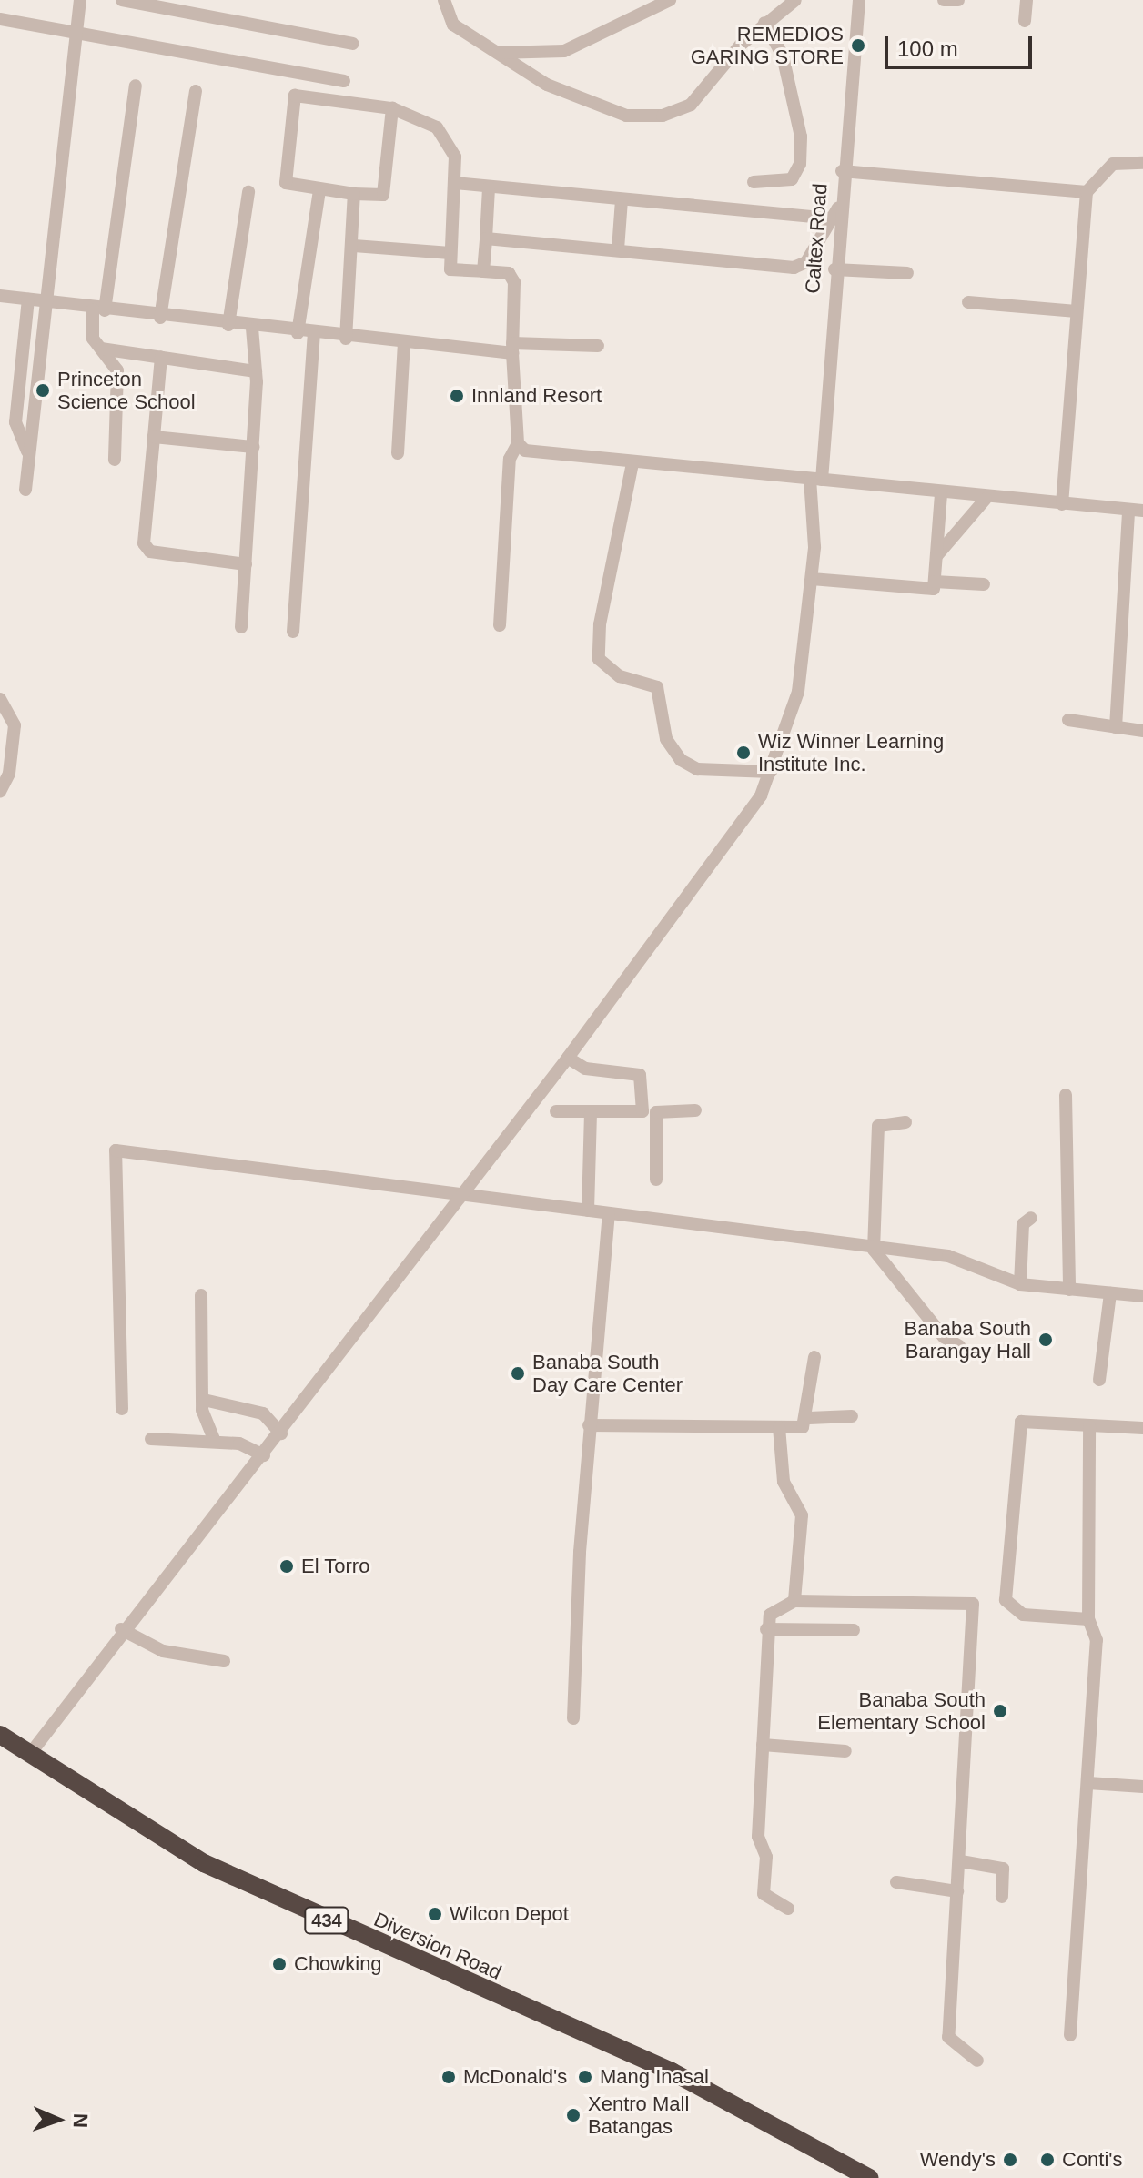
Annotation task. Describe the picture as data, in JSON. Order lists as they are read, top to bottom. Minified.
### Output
{"streets":{"highway":["434","Diversion Road"],"street":["Caltex Road"]},"crossings":[["Caltex Road","Diversion Road"]],"places":["REMEDIOS GARING STORE","Princeton Science School","Innland Resort","Wiz Winner Learning Institute Inc.","Banaba South Barangay Hall","Banaba South Day Care Center","El Torro","Banaba South Elementary School","Wilcon Depot","Chowking","McDonald's","Mang Inasal","Xentro Mall Batangas","Wendy's","Conti's"],"scale_bar":"100 m","north":"right"}
